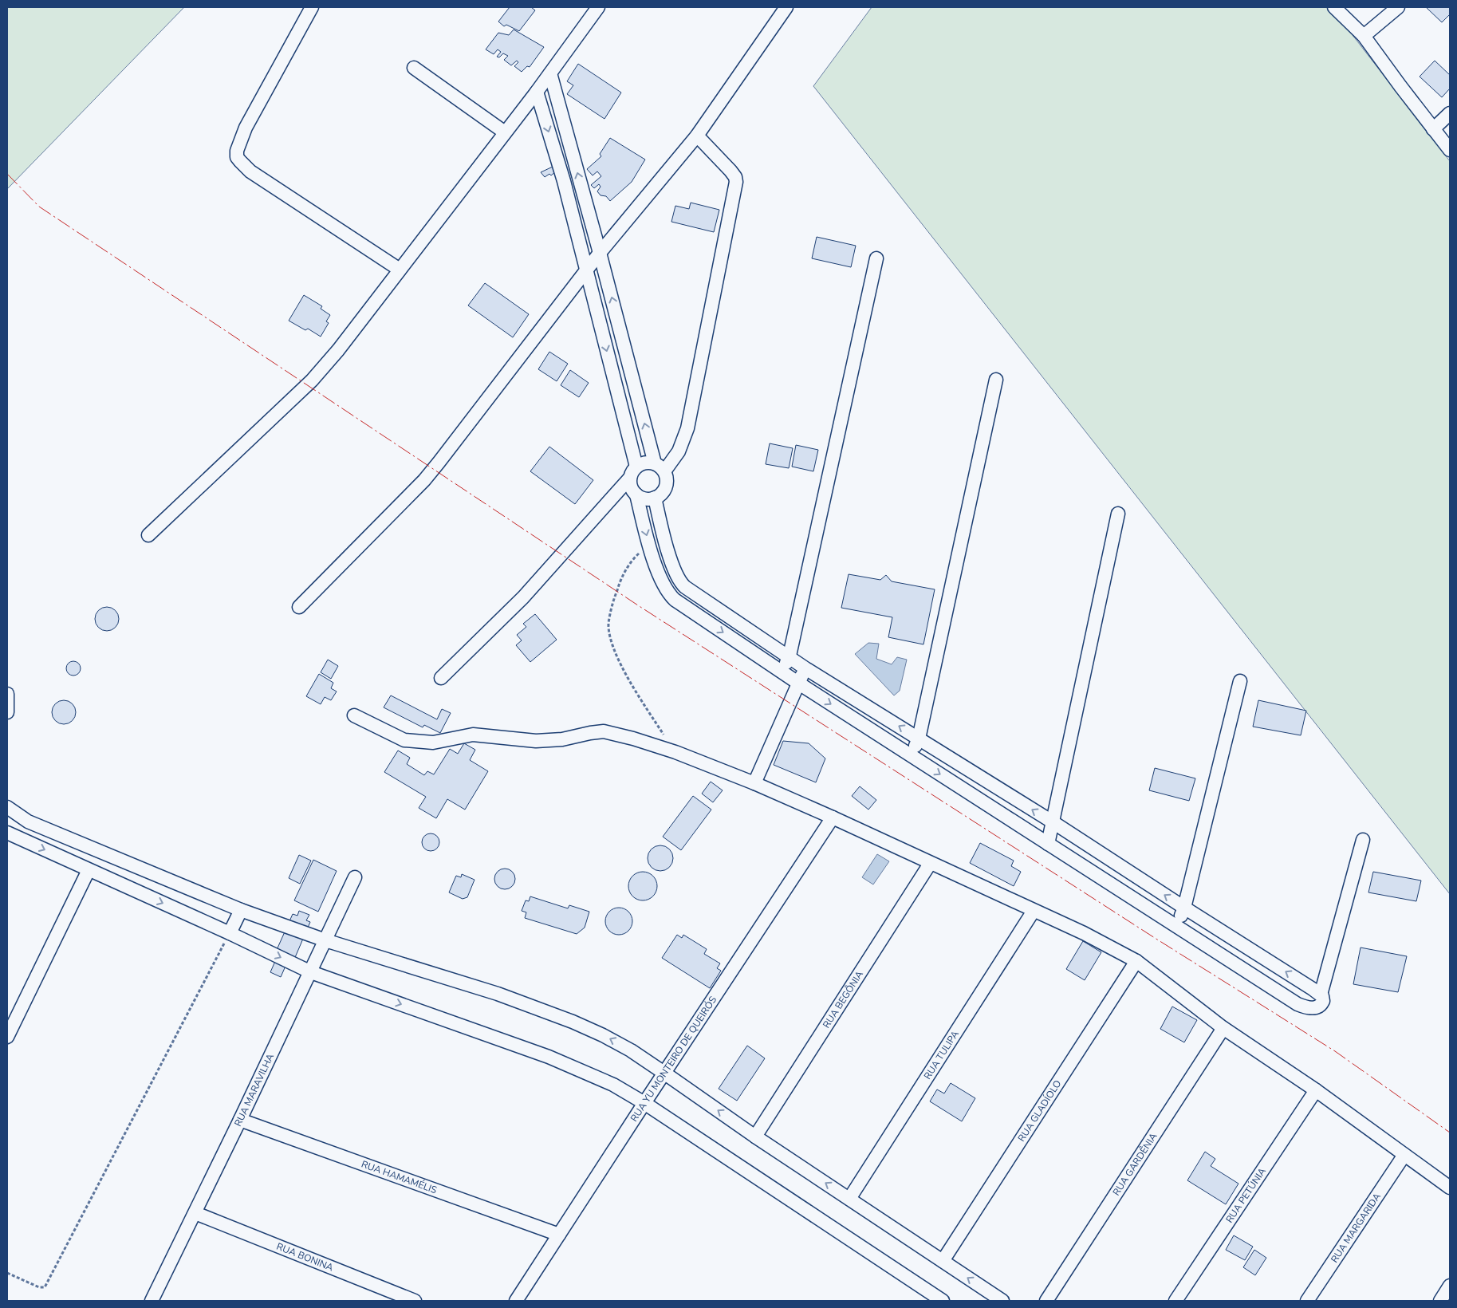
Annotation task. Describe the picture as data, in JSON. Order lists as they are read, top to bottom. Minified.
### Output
{"streets":{"street":["RUA BEGÔNIA","RUA TULIPA","RUA YU MONTEIRO DE QUEIRÓS","RUA MARAVILHA","RUA GLADÍOLO","RUA GARDÊNIA","RUA HAMAMÉLIS","RUA PETÚNIA","RUA MARGARIDA","RUA BONINA"]},"crossings":[["RUA YU MONTEIRO DE QUEIRÓS","RUA HAMAMÉLIS"],["RUA MARAVILHA","RUA HAMAMÉLIS"],["RUA MARAVILHA","RUA BONINA"]]}
